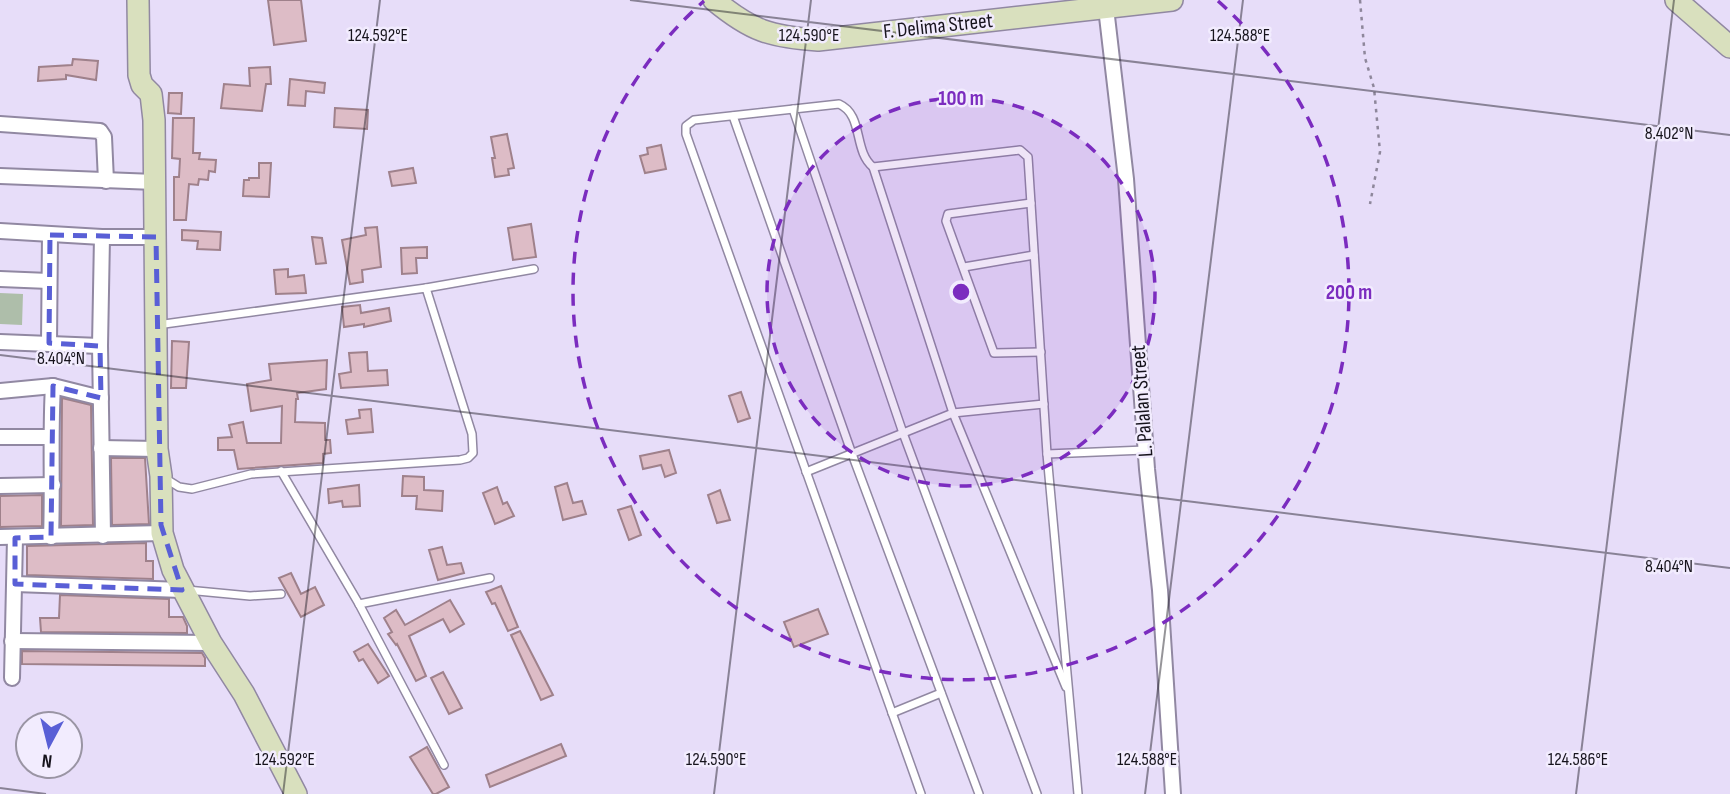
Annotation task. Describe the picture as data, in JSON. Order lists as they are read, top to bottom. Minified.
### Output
{"streets":{"street":["F. Delima Street","L. Palalan Street"]},"crossings":[["F. Delima Street","L. Palalan Street"]],"north":"bottom","coordinates":["124.592°E","124.590°E","124.588°E","8.402°N","8.404°N","124.586°E"],"rings":["100 m","200 m"]}
